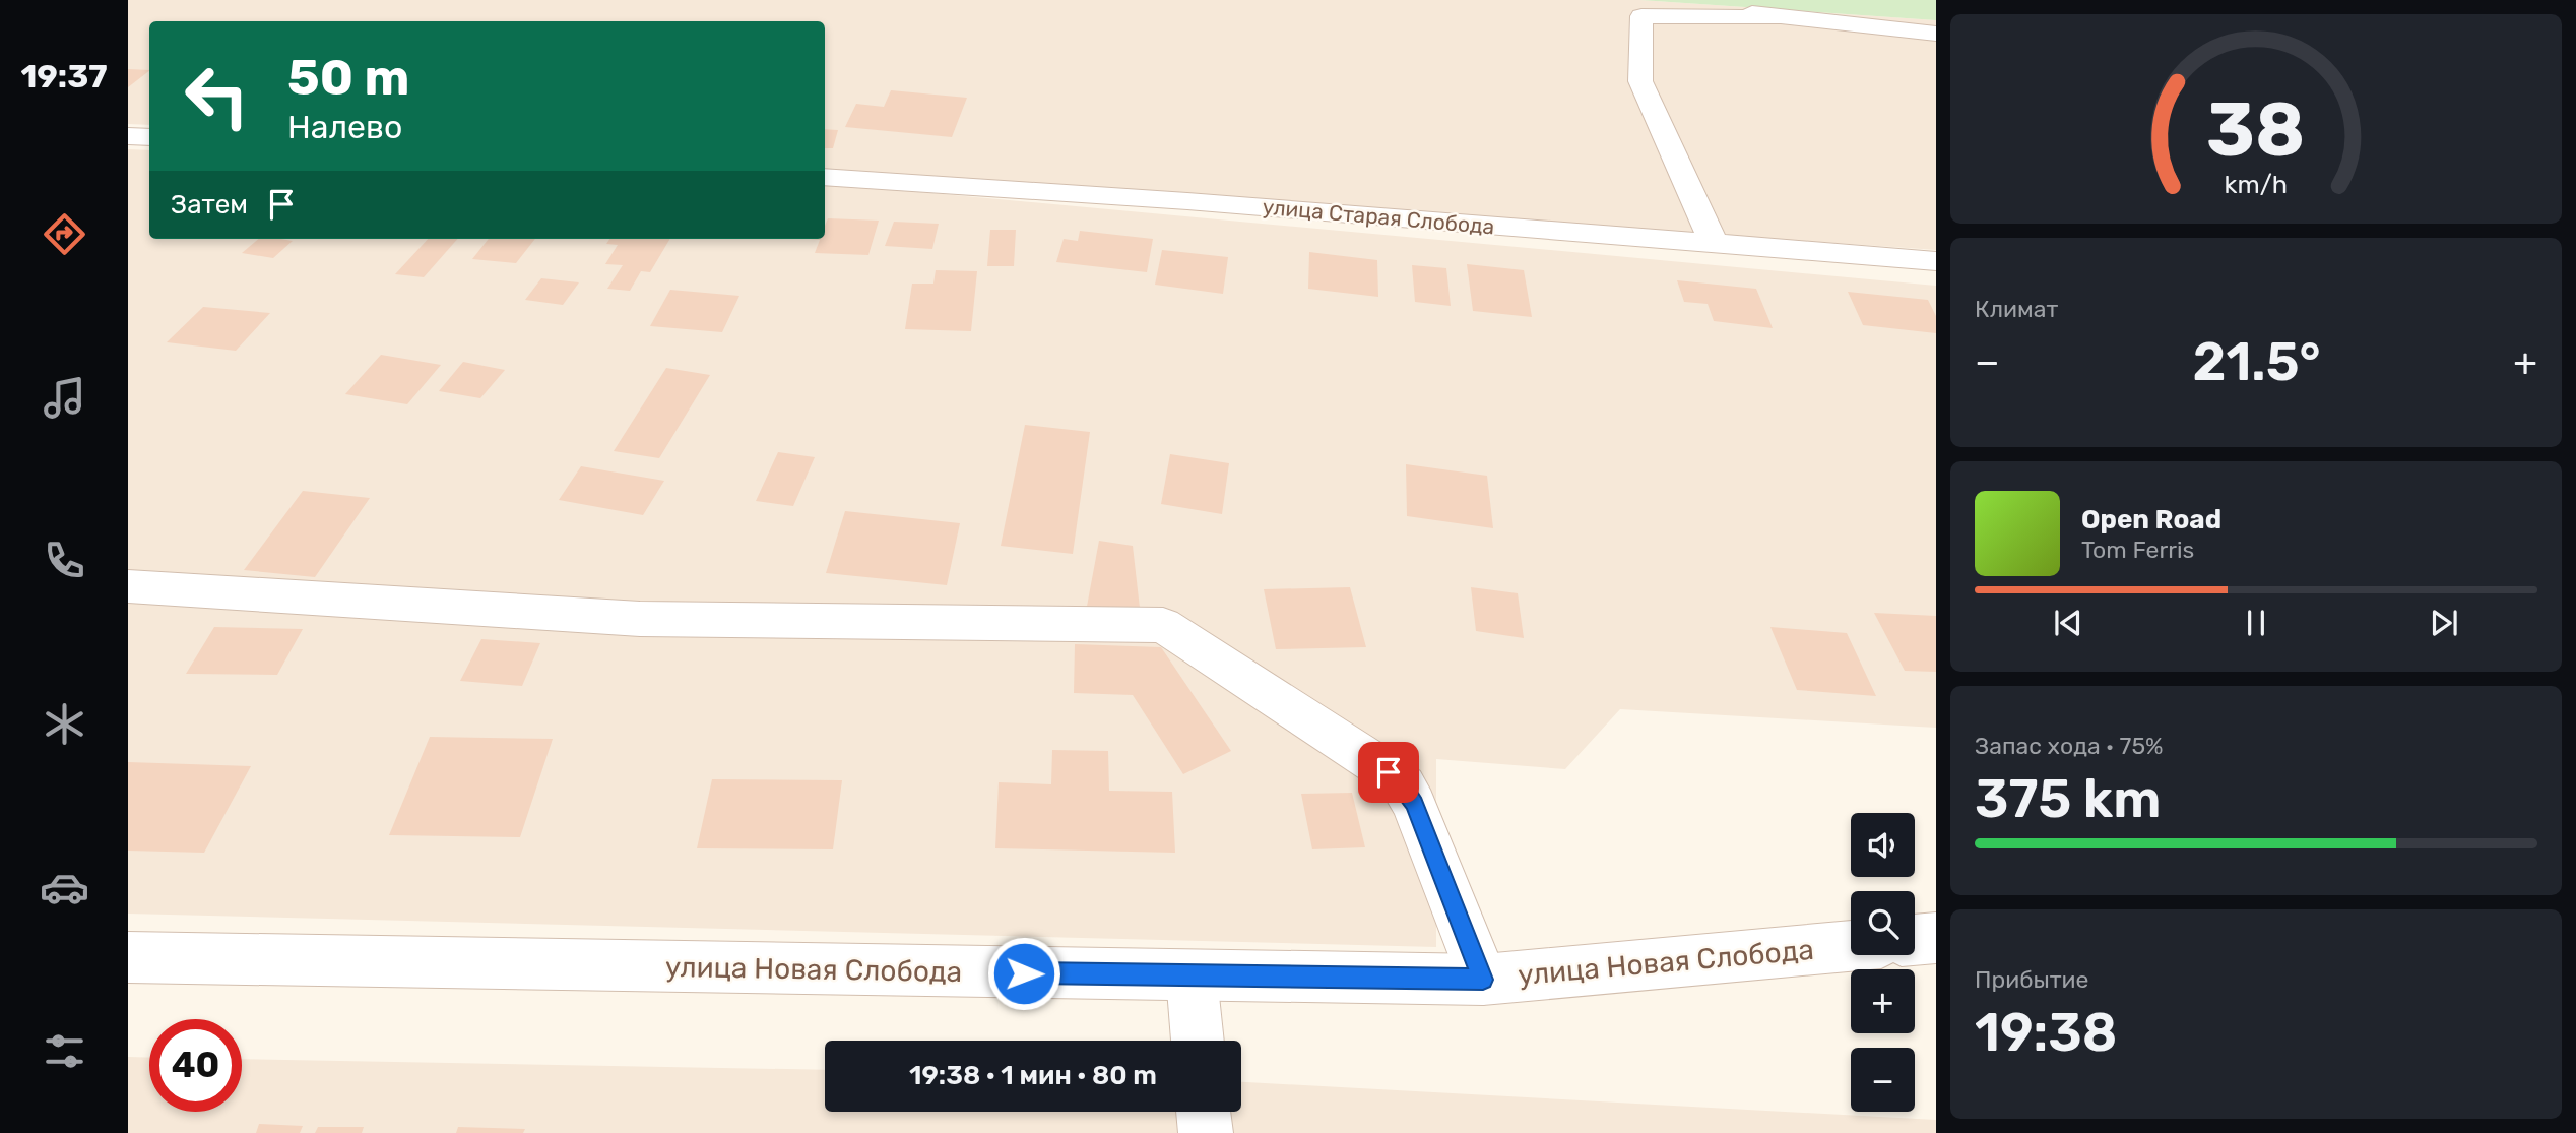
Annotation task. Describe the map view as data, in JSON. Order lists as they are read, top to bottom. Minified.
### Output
{"streets":{"street":["улица Старая Слобода","улица Новая Слобода"]},"page":{"tabs":"19:37","turn":["50 m","Налево"],"then":"Затем","tile":["Климат",["Запас хода · 75%","375 km"],["Прибытие","19:38"]],"heat":["−","21.5°","+"],"song":["Open Road","Tom Ferris"],"map_buttons":["+","−"],"limit":"40","trip":"19:38 · 1 мин · 80 m","gauge":["38","km/h"]}}
